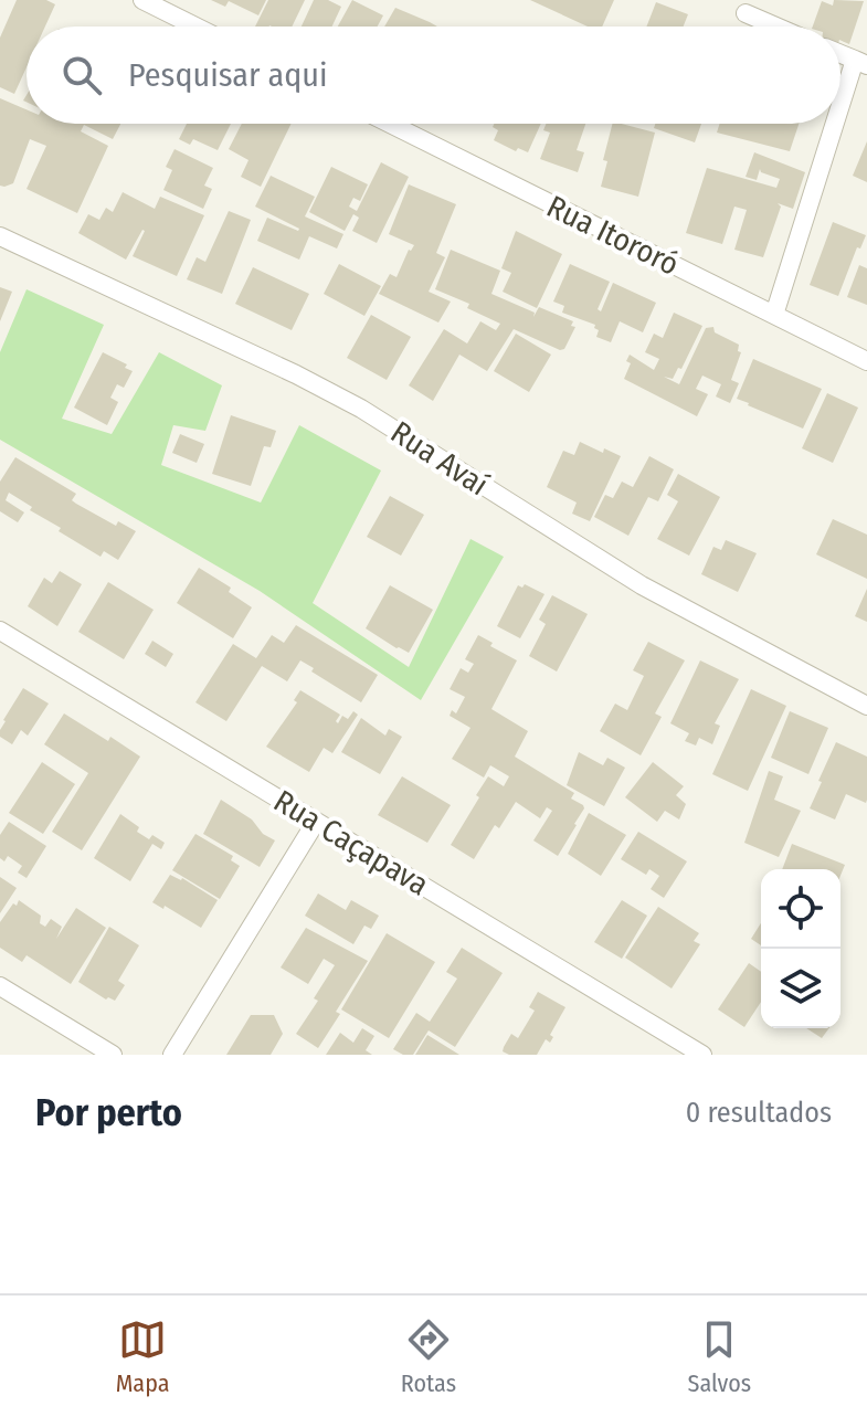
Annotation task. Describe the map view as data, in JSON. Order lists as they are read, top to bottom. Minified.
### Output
{"streets":{"street":["Rua Itororó","Rua Avaí","Rua Caçapava"]},"page":{"search":"Pesquisar aqui","heading":["Por perto","0 resultados"],"nav":["Mapa","Rotas","Salvos"]}}
